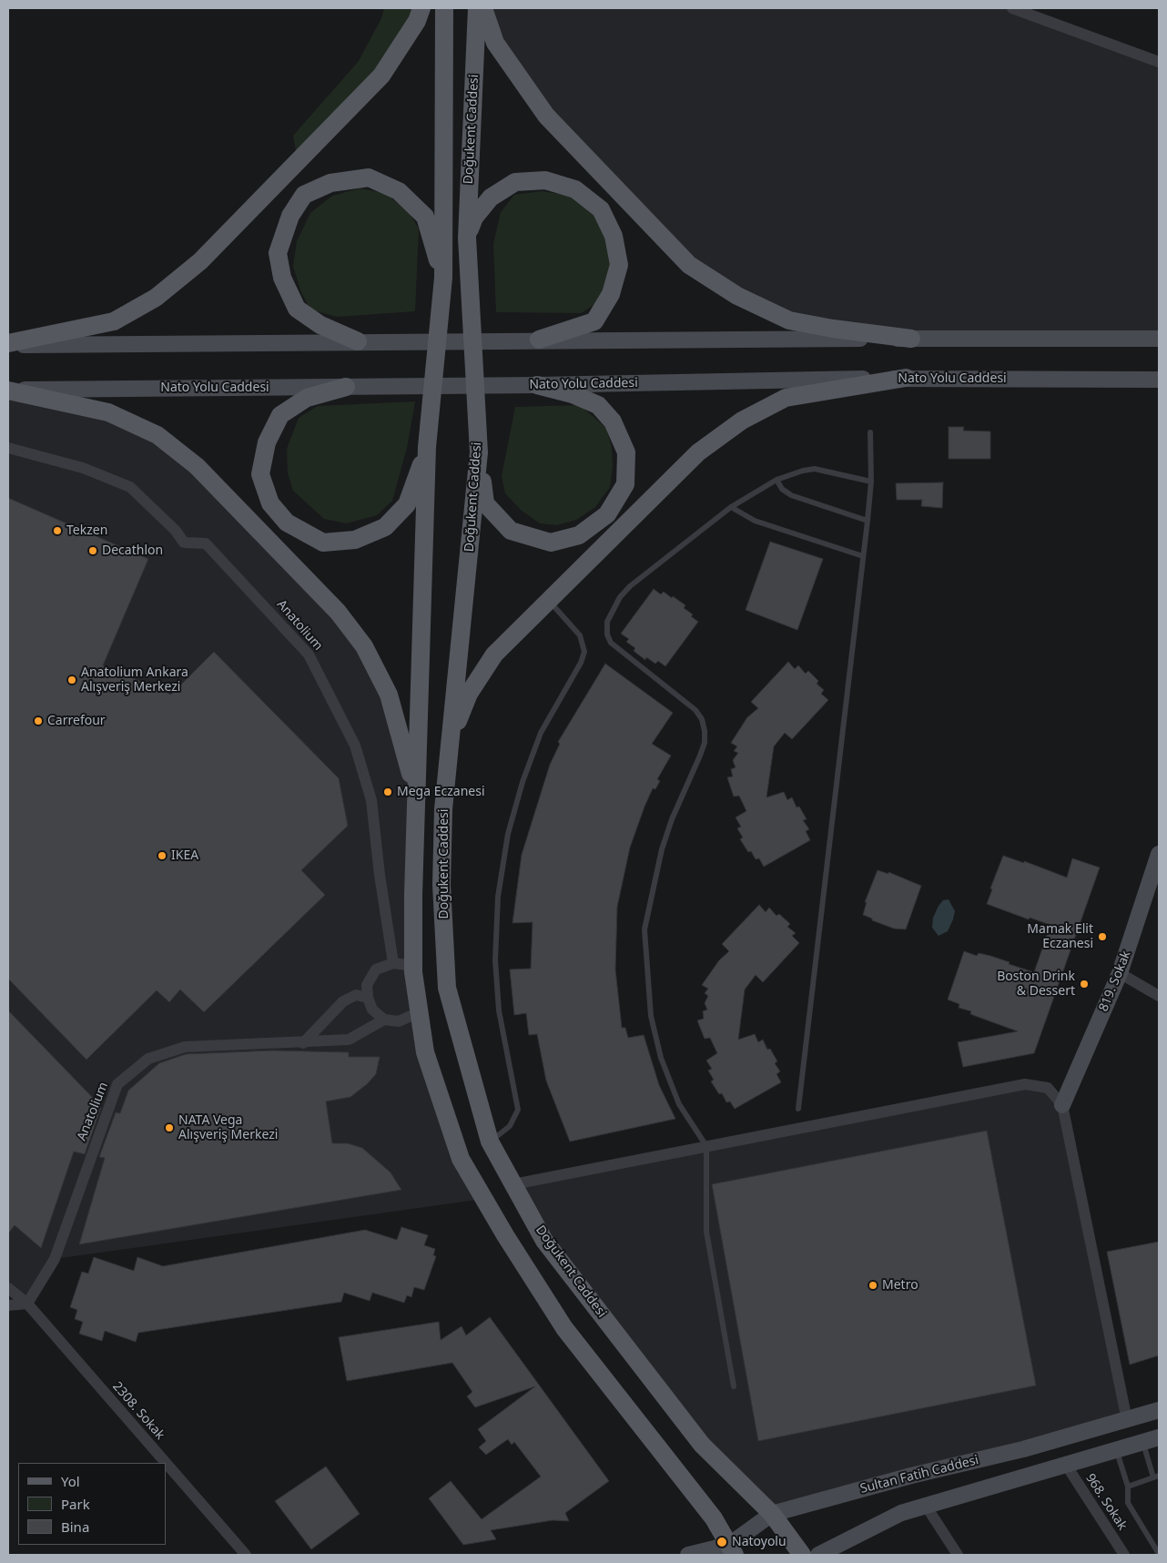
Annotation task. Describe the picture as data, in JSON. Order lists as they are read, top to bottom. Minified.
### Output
{"streets":{"main road":["Doğukent Caddesi","Nato Yolu Caddesi","819. Sokak","Sultan Fatih Caddesi"],"street":["Anatolium","2308. Sokak","968. Sokak"]},"crossings":[["Doğukent Caddesi","Anatolium"],["Doğukent Caddesi","Sultan Fatih Caddesi"],["Anatolium","2308. Sokak"]],"places":["Tekzen","Decathlon","Anatolium Ankara Alışveriş Merkezi","Carrefour","Mega Eczanesi","IKEA","Mamak Elit Eczanesi","Boston Drink & Dessert","NATA Vega Alışveriş Merkezi","Metro","Natoyolu"],"legend":["Yol","Park","Bina"]}
